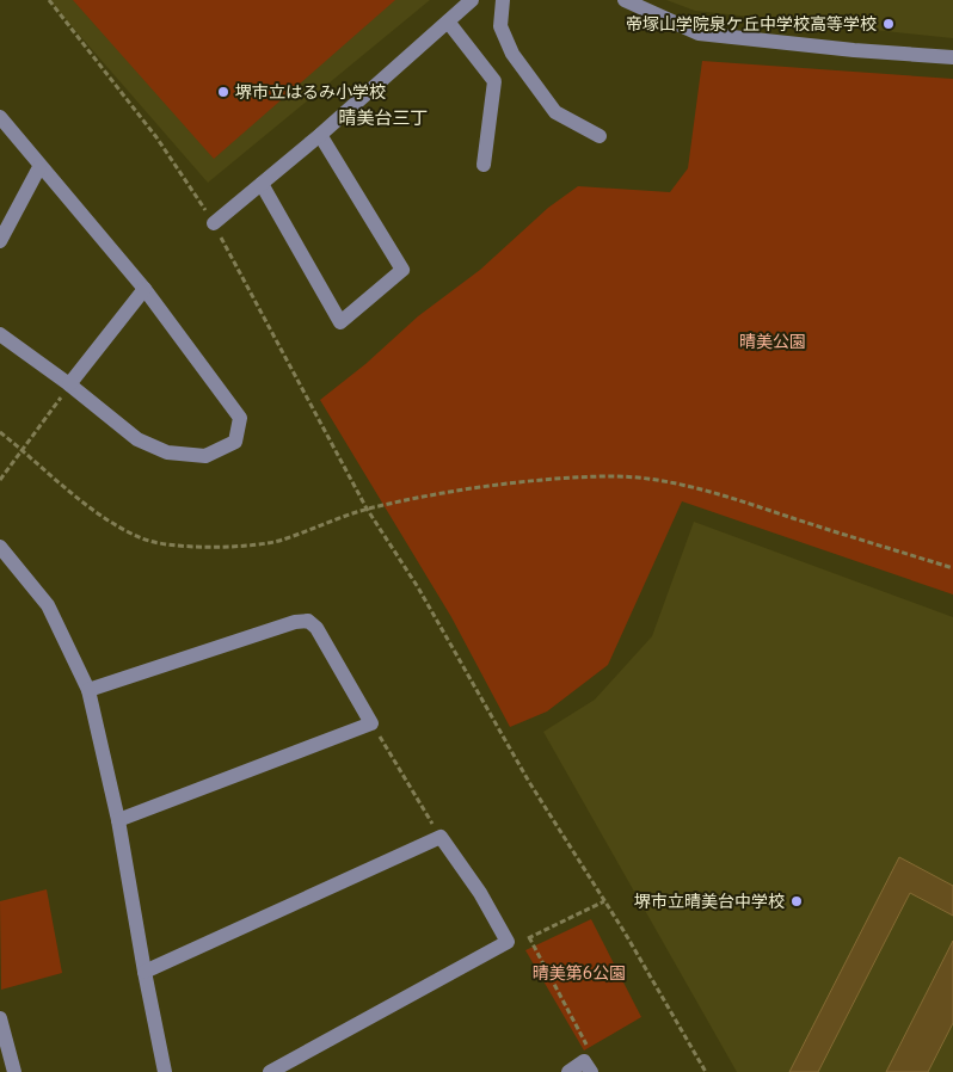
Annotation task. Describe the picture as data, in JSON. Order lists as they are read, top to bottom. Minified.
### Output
{"districts":["晴美台三丁"],"parks":["晴美公園","晴美第6公園"],"places":["帝塚山学院泉ケ丘中学校高等学校","堺市立はるみ小学校","堺市立晴美台中学校"]}
